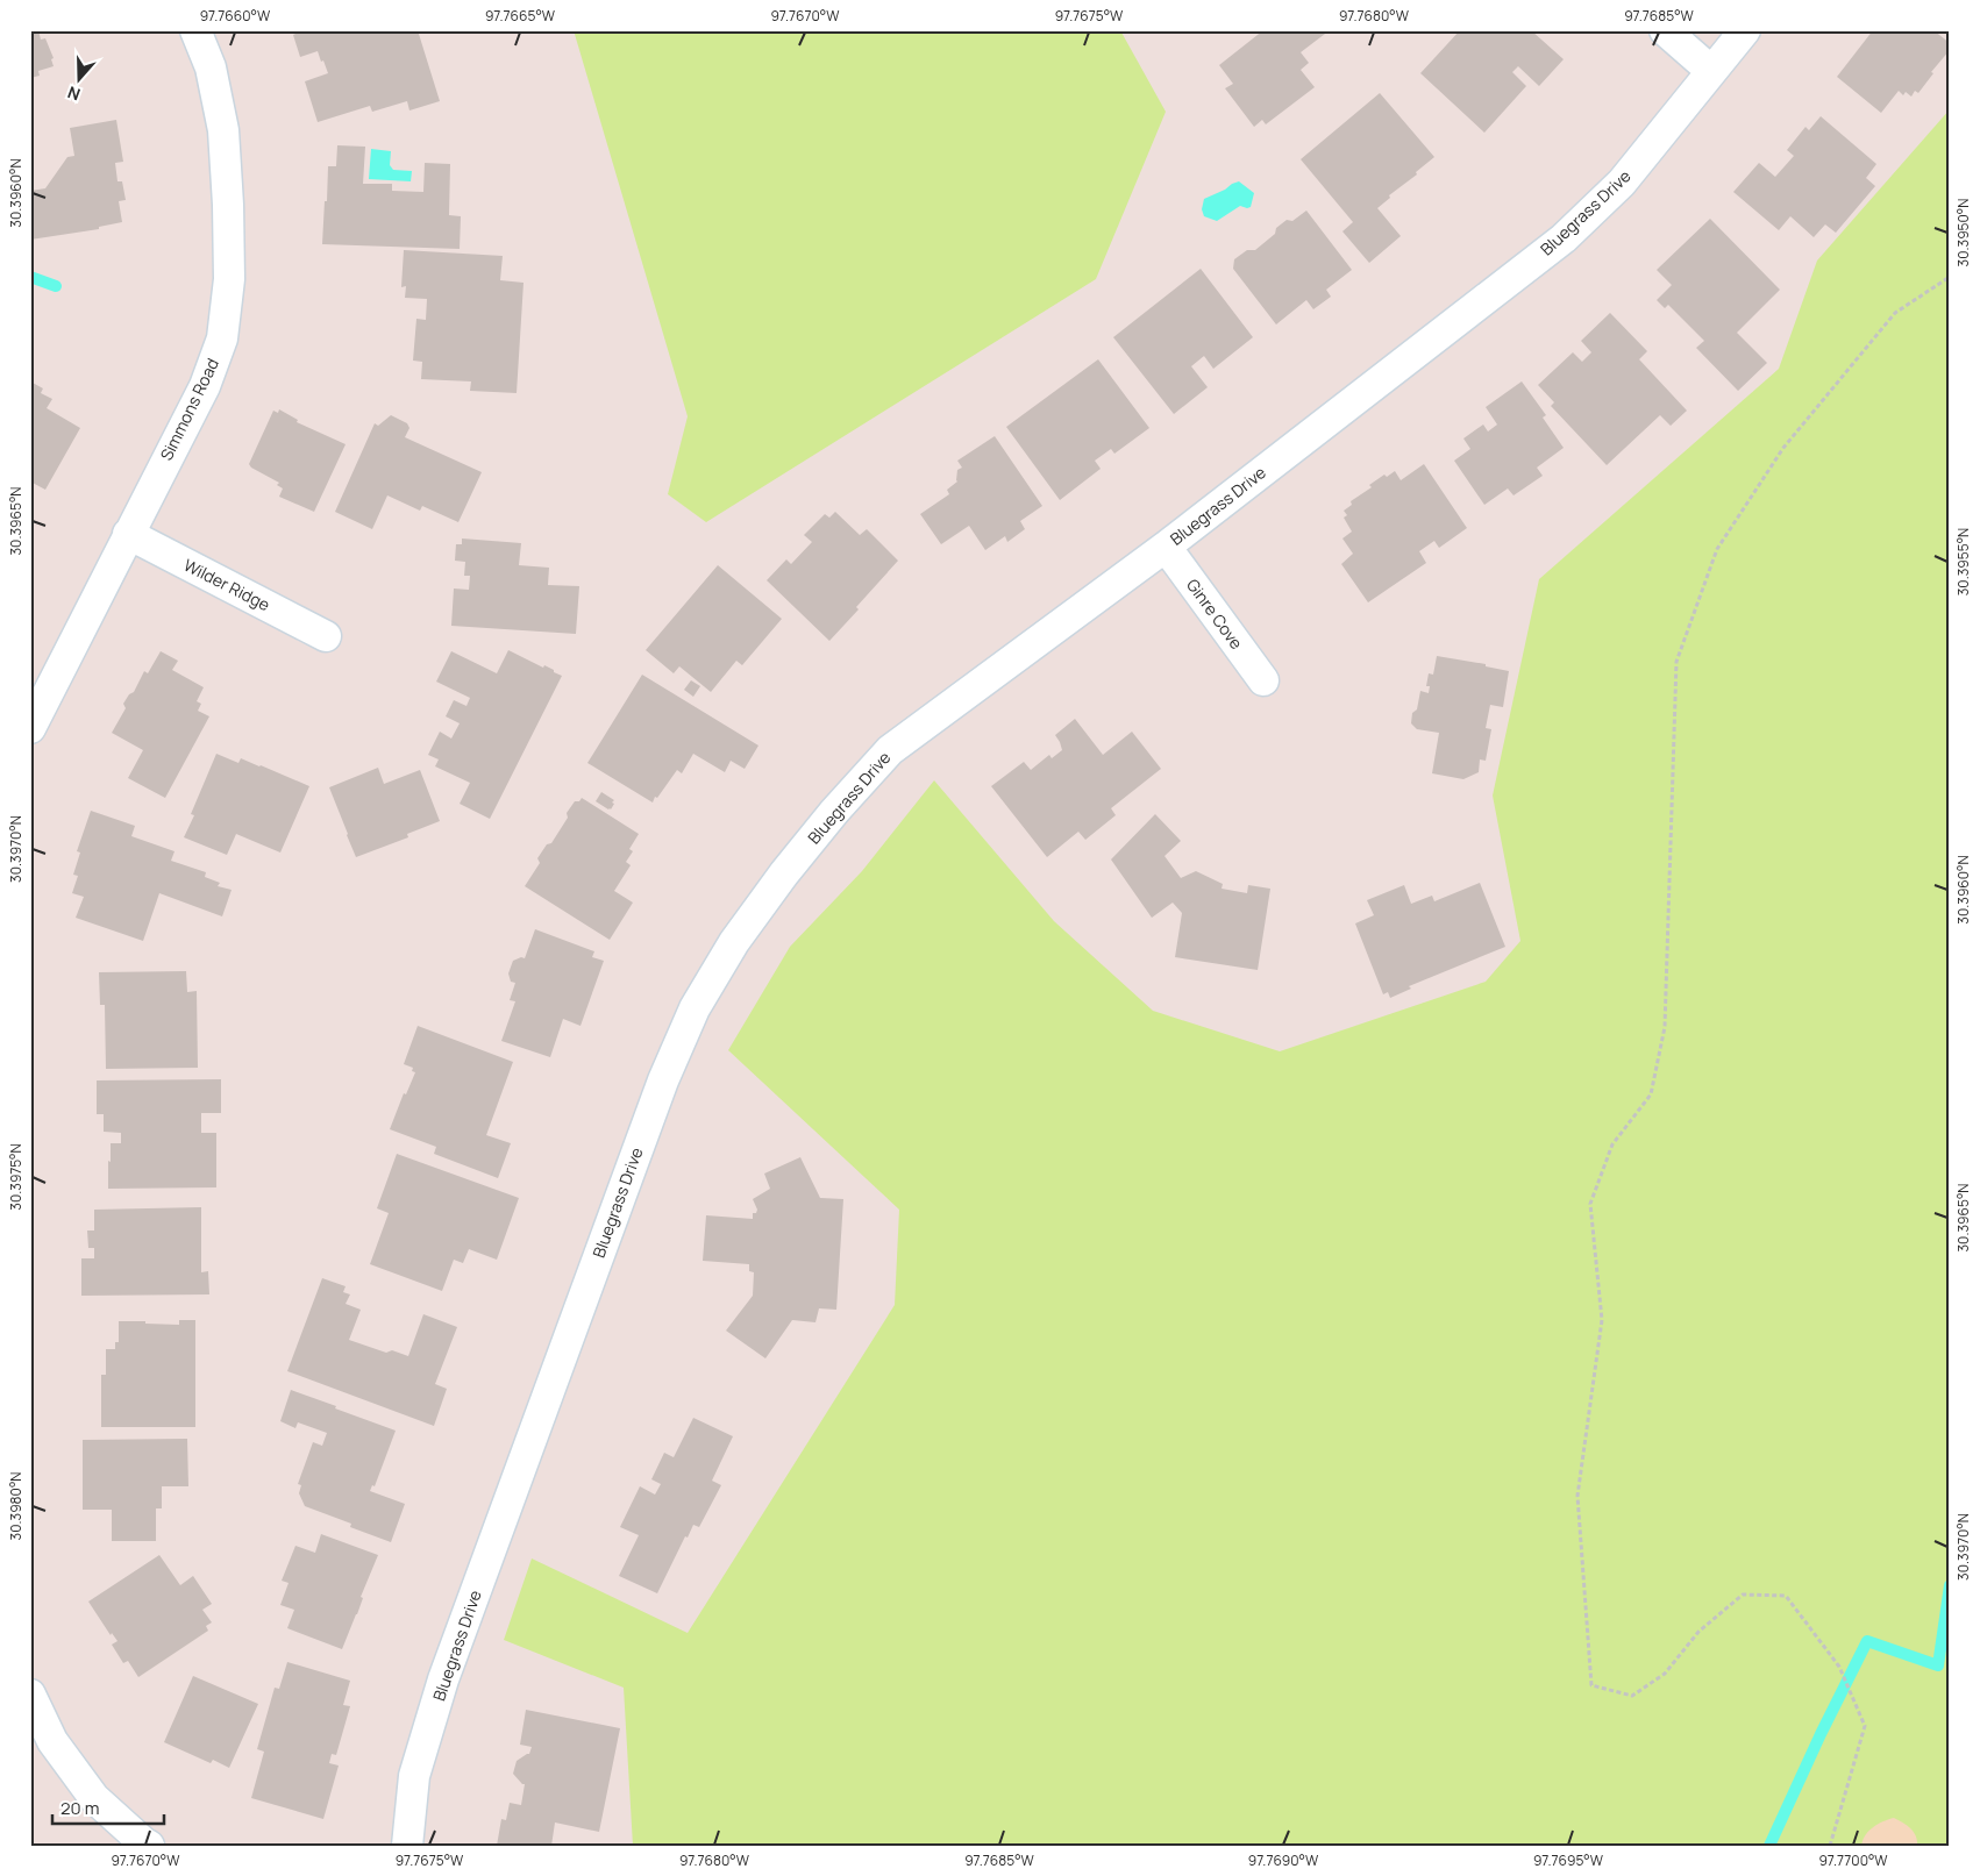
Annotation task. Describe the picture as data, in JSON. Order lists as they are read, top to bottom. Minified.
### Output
{"streets":{"street":["Bluegrass Drive","Simmons Road","Wilder Ridge","Ginre Cove"]},"crossings":[["Bluegrass Drive","Ginre Cove"],["Simmons Road","Wilder Ridge"]],"scale_bar":"20 m","north":"bottom","coordinates":["97.7660°W","97.7665°W","97.7670°W","97.7675°W","97.7680°W","97.7685°W","30.3960°N","30.3950°N","30.3965°N","30.3955°N","30.3970°N","30.3975°N","30.3980°N","97.7690°W","97.7695°W","97.7700°W"]}
